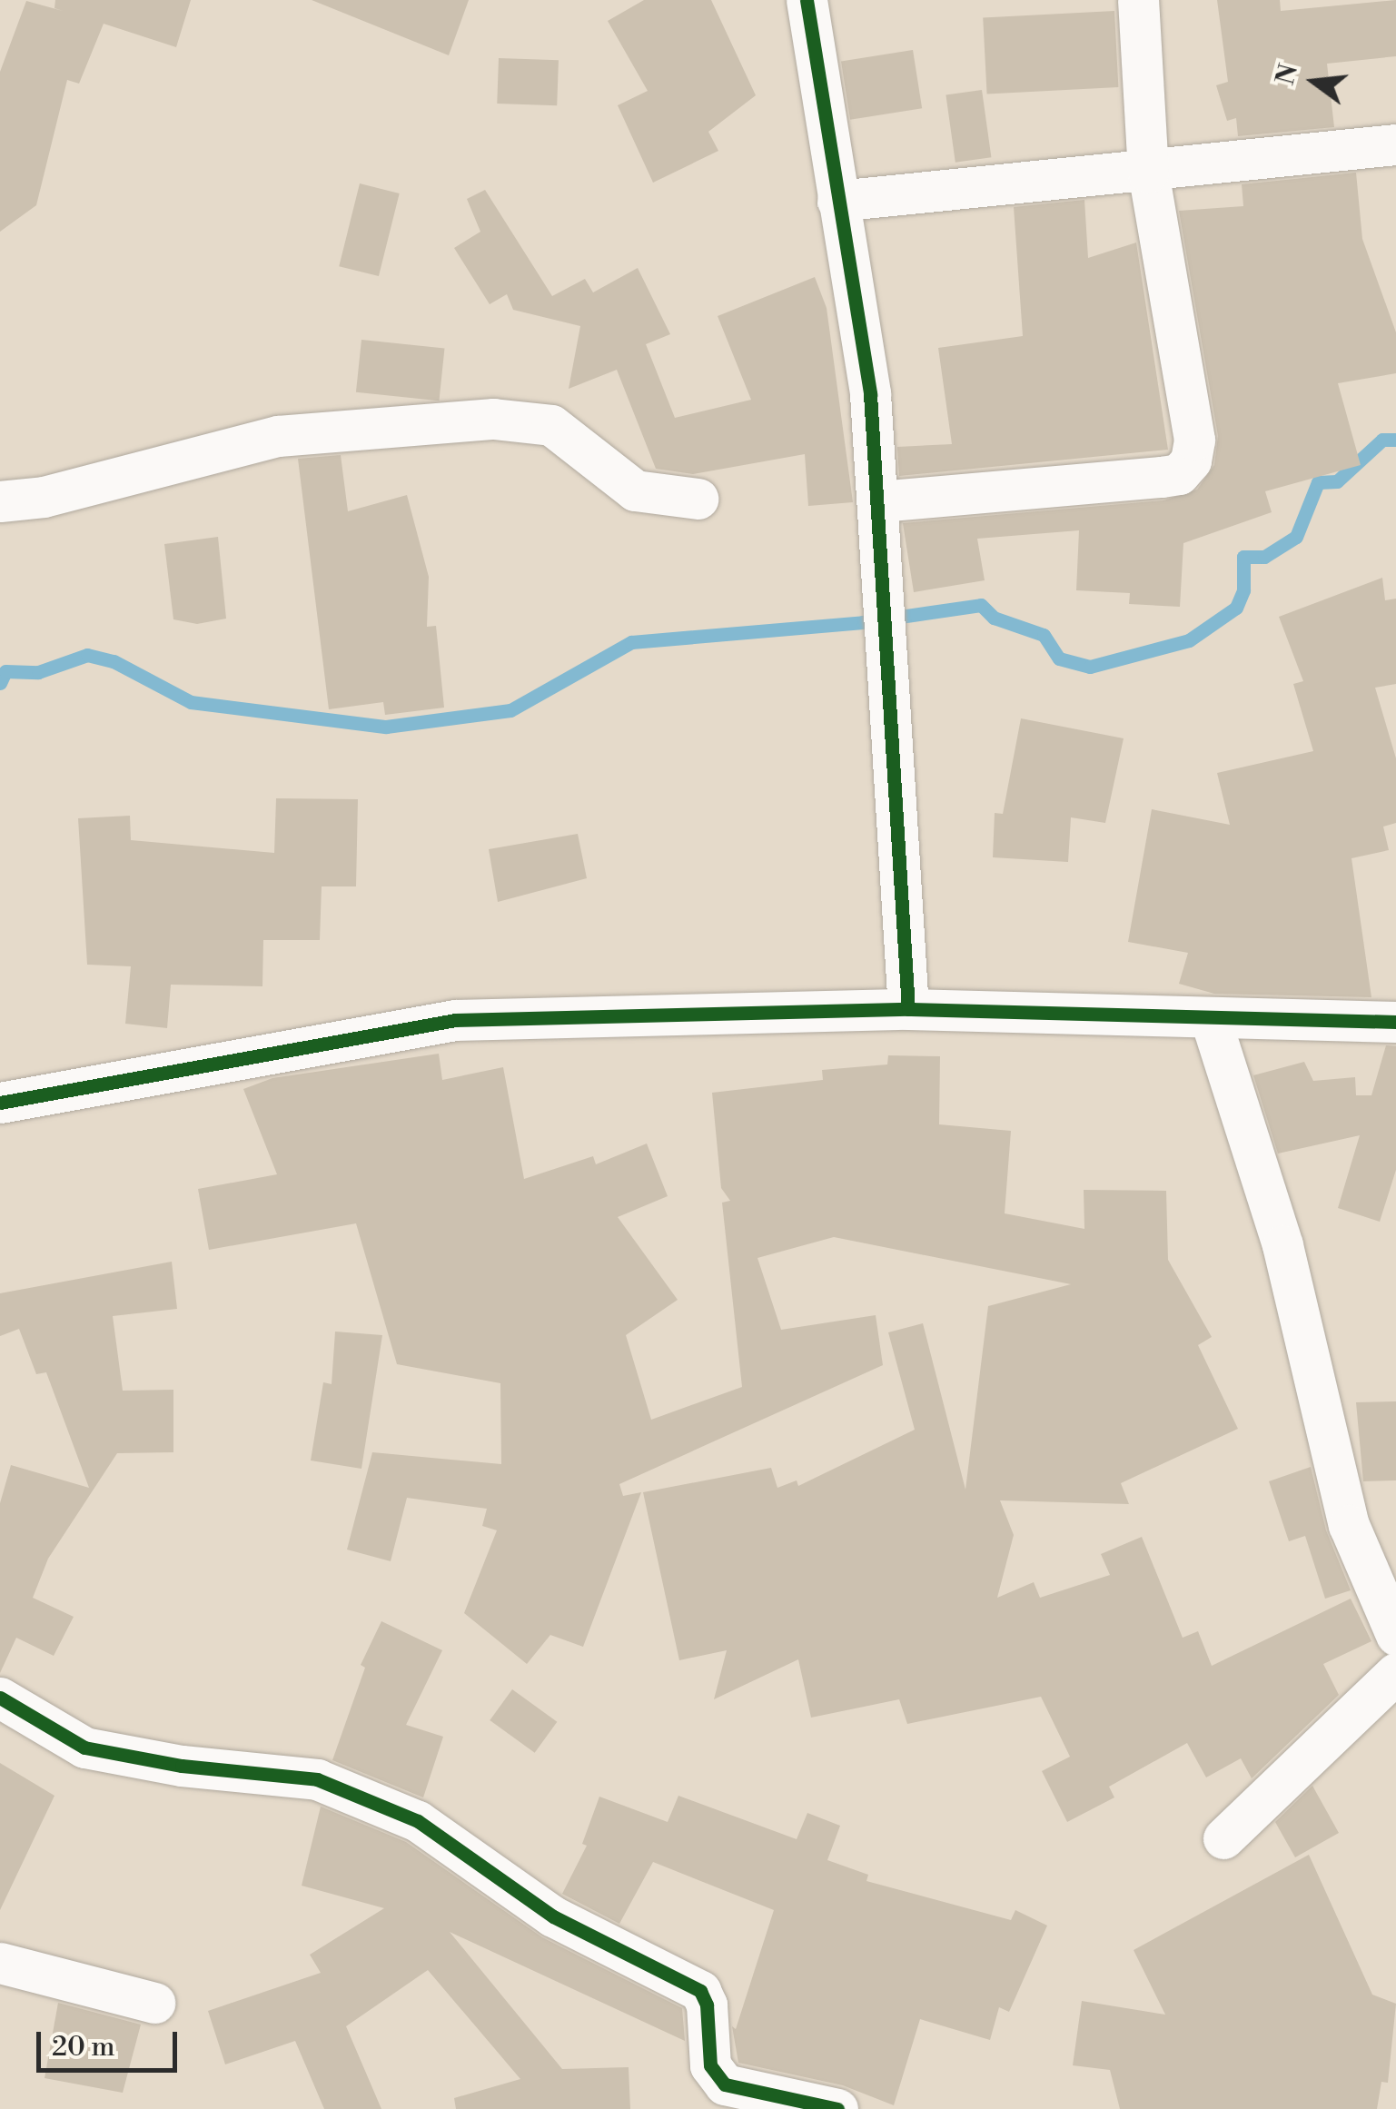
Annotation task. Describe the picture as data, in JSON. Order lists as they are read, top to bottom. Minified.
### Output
{"scale_bar":"20 m","north":"left"}
